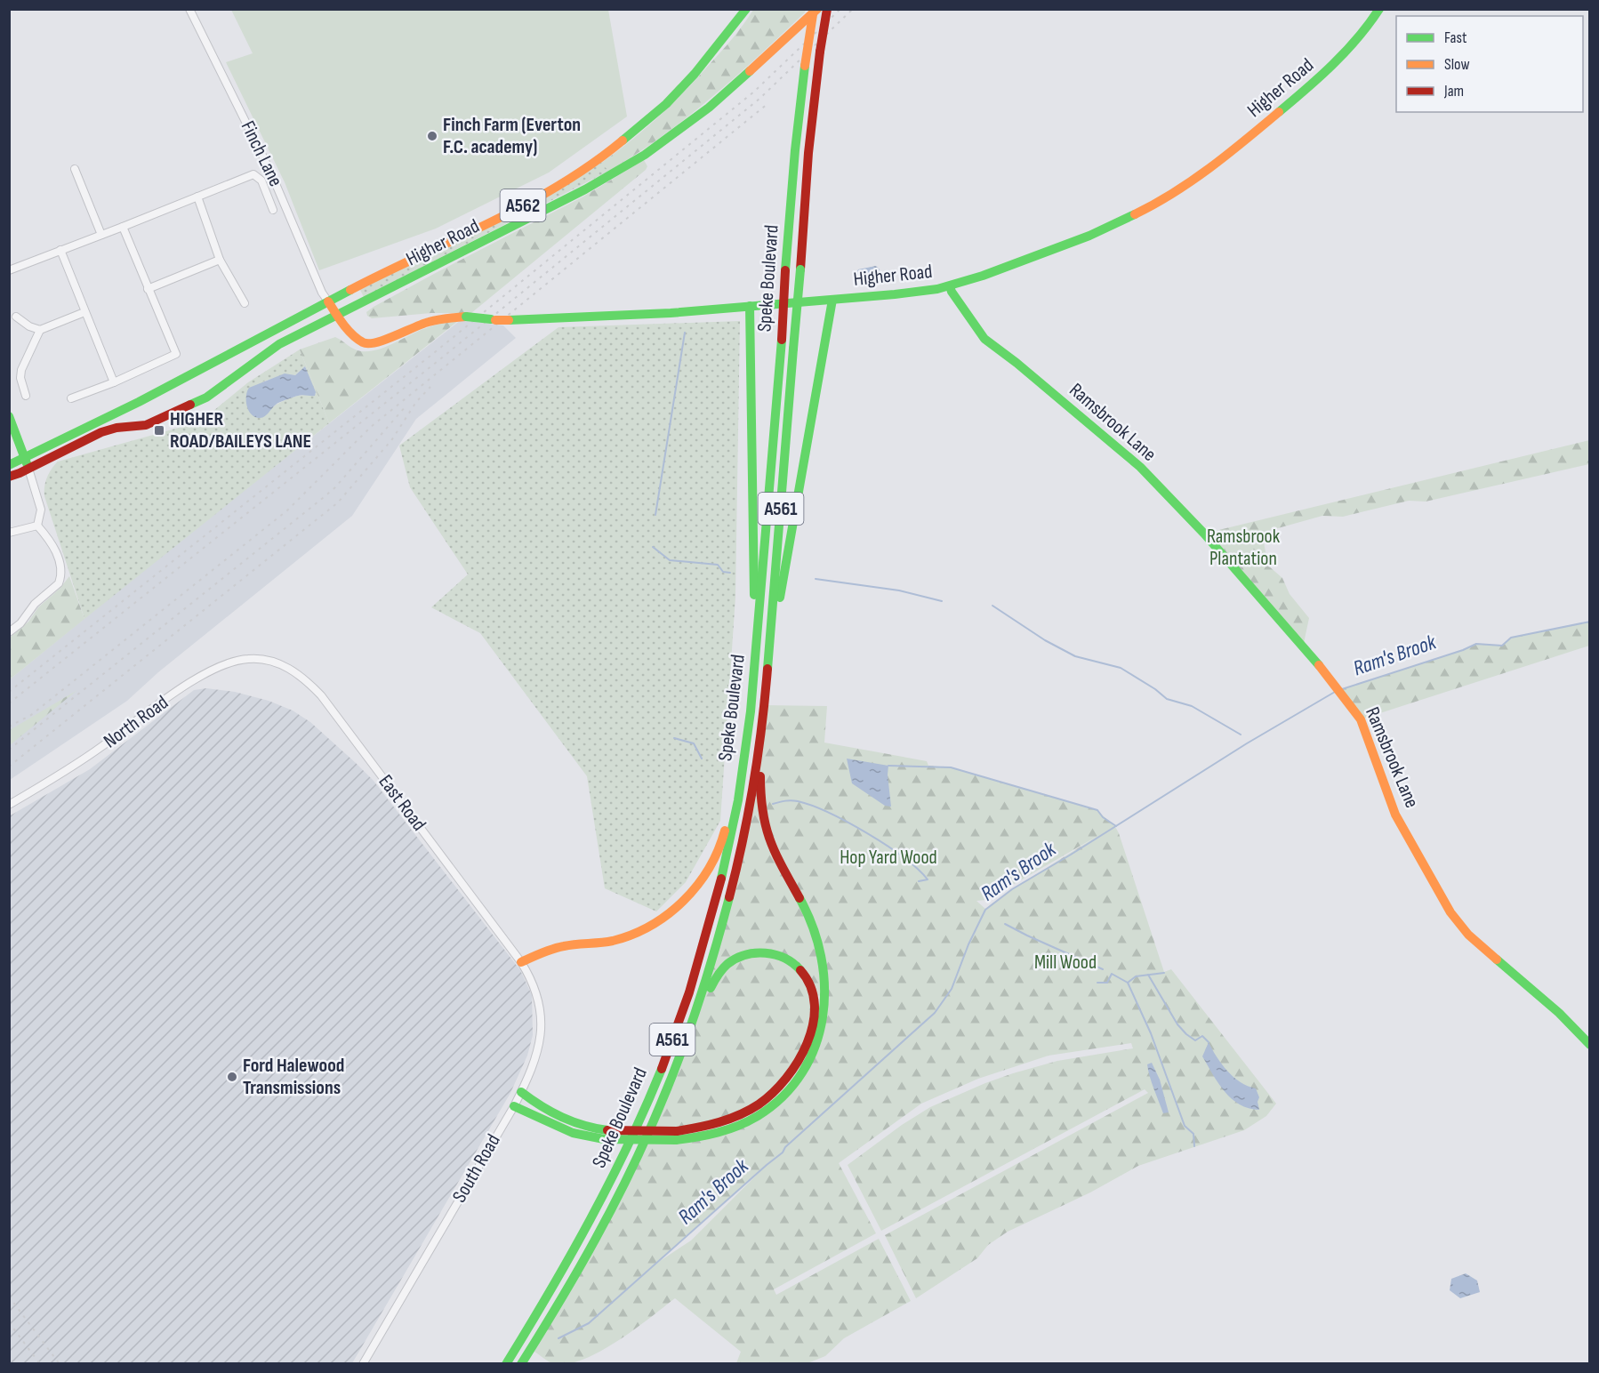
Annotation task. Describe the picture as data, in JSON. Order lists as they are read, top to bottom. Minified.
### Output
{"streets":{"main road":["Higher Road","A562","Speke Boulevard","Ramsbrook Lane","A561"],"street":["Finch Lane","North Road","East Road","South Road"]},"crossings":[["Higher Road","Finch Lane"],["Higher Road","Speke Boulevard"],["Higher Road","Ramsbrook Lane"],["North Road","East Road"],["East Road","South Road"]],"water":["Ram's Brook"],"parks":["Ramsbrook Plantation","Hop Yard Wood","Mill Wood"],"places":{"other":["Finch Farm (Everton F.C. academy)","Ford Halewood Transmissions"],"transit":["HIGHER ROAD/BAILEYS LANE"]},"legend":["Fast","Slow","Jam"]}
